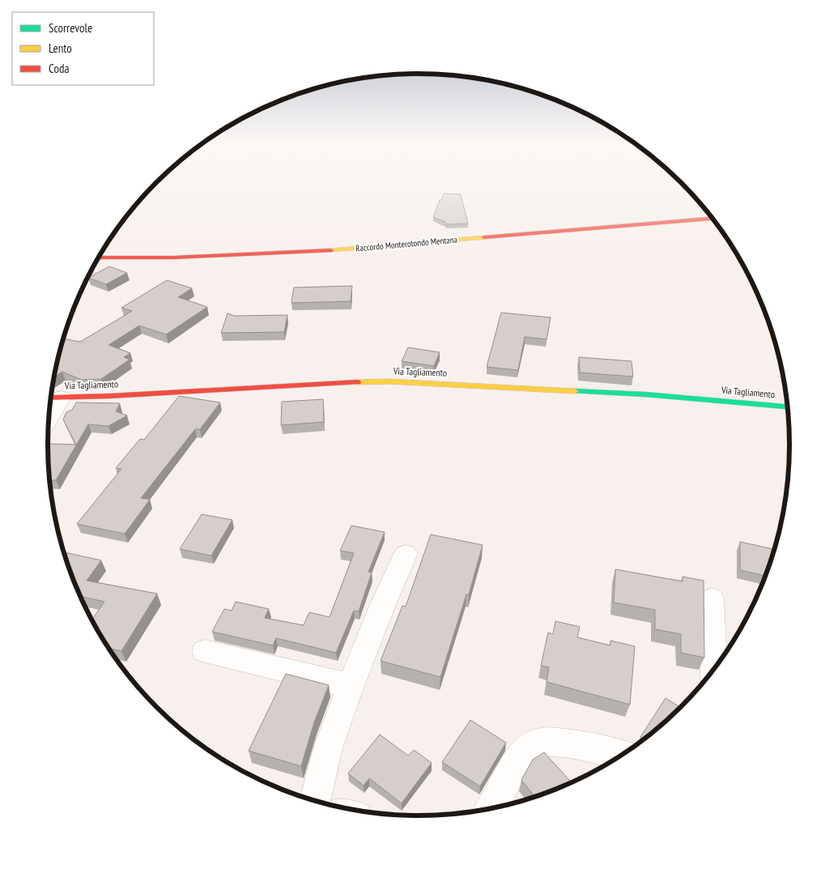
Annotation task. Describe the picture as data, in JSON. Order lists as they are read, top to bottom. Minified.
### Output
{"streets":{"main road":["Raccordo Monterotondo Mentana","Via Tagliamento"]},"legend":["Scorrevole","Lento","Coda"]}
